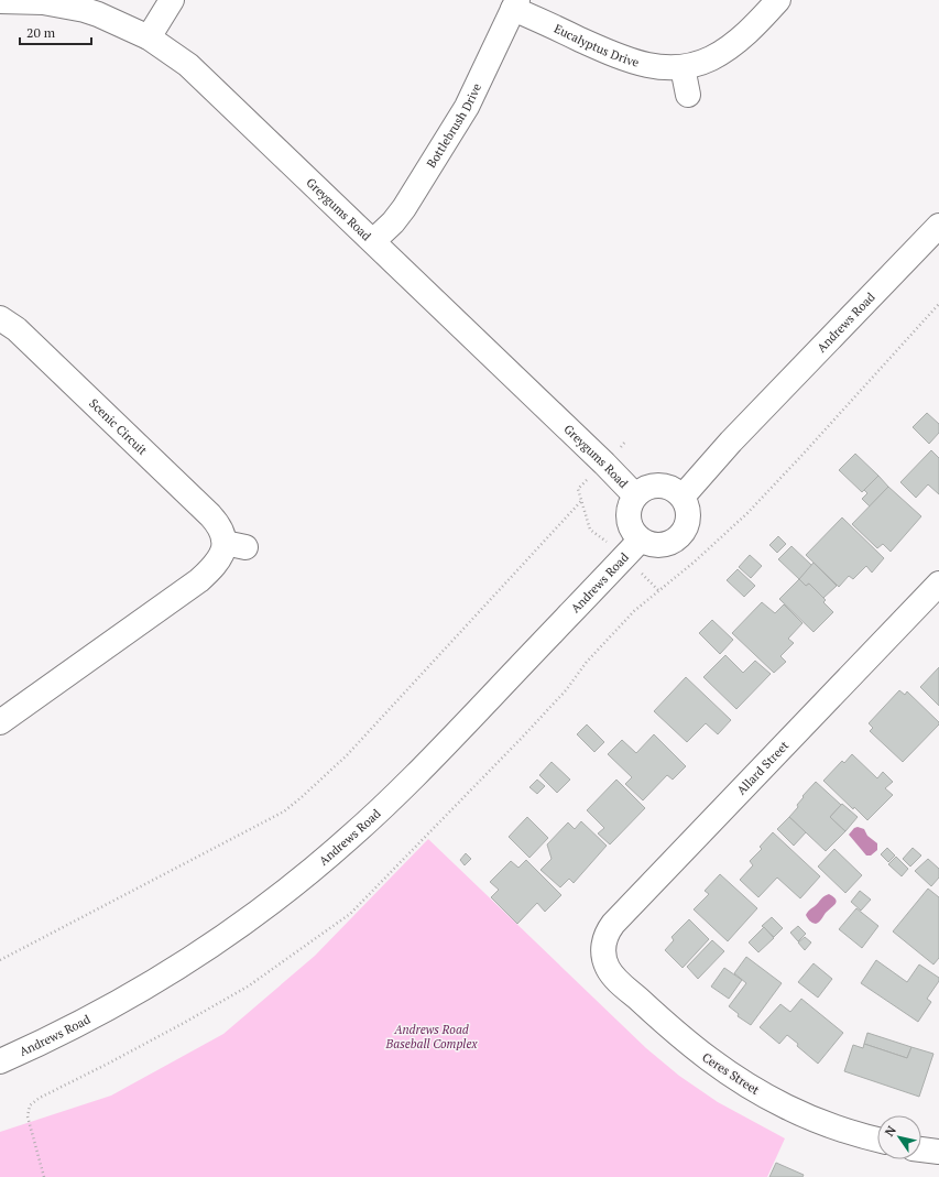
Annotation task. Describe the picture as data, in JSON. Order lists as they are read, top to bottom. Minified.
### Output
{"streets":{"street":["Eucalyptus Drive","Bottlebrush Drive","Greygums Road","Andrews Road","Scenic Circuit","Allard Street","Ceres Street"]},"crossings":[["Eucalyptus Drive","Bottlebrush Drive"],["Bottlebrush Drive","Greygums Road"],["Greygums Road","Andrews Road"],["Allard Street","Ceres Street"]],"parks":["Andrews Road Baseball Complex"],"scale_bar":"20 m","north":"top left"}
